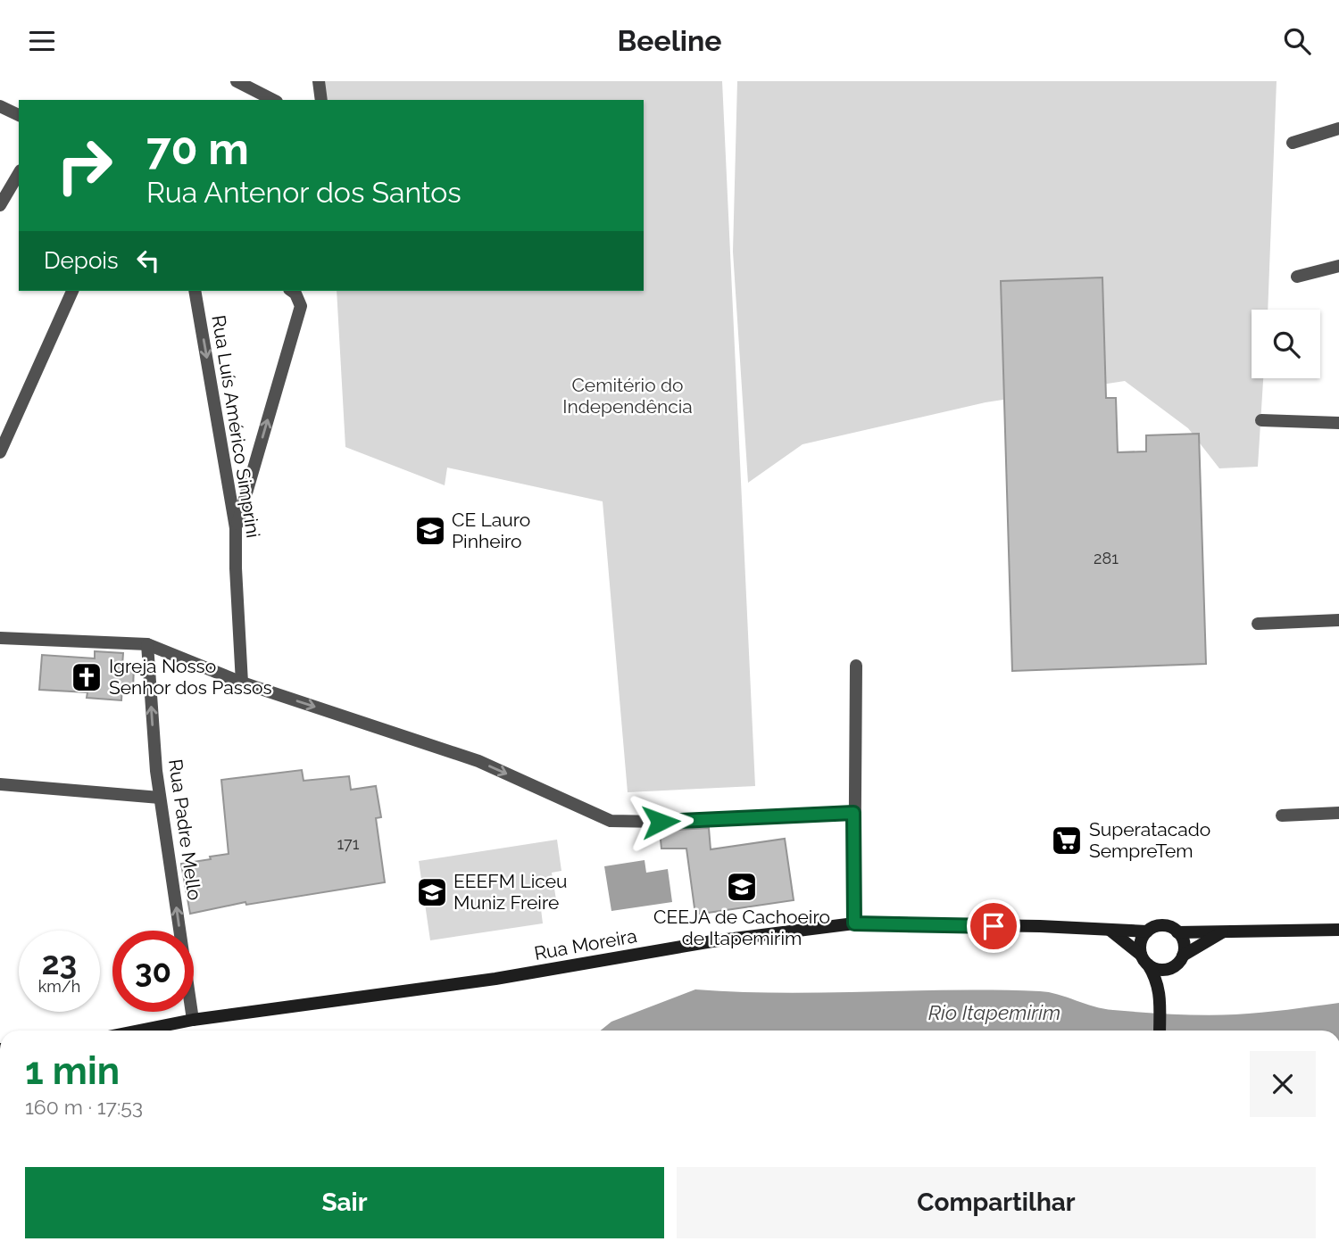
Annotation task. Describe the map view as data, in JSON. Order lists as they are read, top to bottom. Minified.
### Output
{"streets":{"main road":["Rua Moreira"],"street":["Rua Luís Américo Simprini","Rua Padre Mello"]},"crossings":[["Rua Padre Mello","Rua Moreira"]],"one_way":["Rua Luís Américo Simprini","Rua Padre Mello"],"water":["Rio Itapemirim"],"parks":["Cemitério do Independência"],"places":{"school or university":["CE Lauro Pinheiro","CEEJA de Cachoeiro de Itapemirim","EEEFM Liceu Muniz Freire"],"church":["Igreja Nosso Senhor dos Passos"],"supermarket":["Superatacado SempreTem"]},"house_numbers":["281","171"],"page":{"header":"Beeline","turn":["70 m","Rua Antenor dos Santos"],"then":"Depois","speed":"23 km/h","limit":"30","heading":["1 min","160 m · 17:53"],"buttons":["Sair","Compartilhar"]}}
